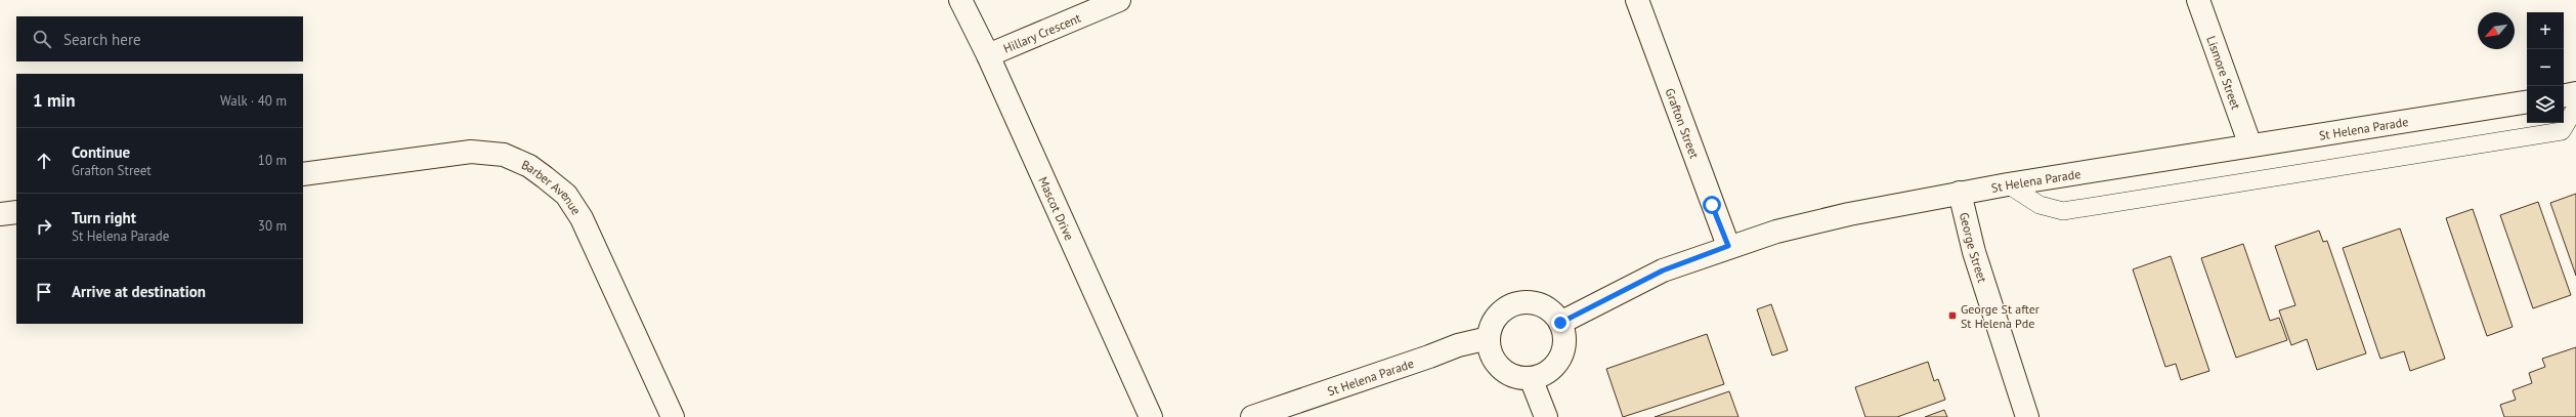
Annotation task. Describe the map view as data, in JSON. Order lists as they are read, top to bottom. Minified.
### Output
{"streets":{"street":["Hillary Crescent","Lismore Street","Grafton Street","St Helena Parade","Barber Avenue","Mascot Drive","George Street"]},"crossings":[["Hillary Crescent","Mascot Drive"],["Lismore Street","St Helena Parade"],["Grafton Street","St Helena Parade"],["St Helena Parade","George Street"]],"places":{"transit":["George St after St Helena Pde"]},"north":"bottom left","page":{"map_buttons":["+","−"],"search":"Search here","heading":["1 min","Walk · 40 m"],"list":[["Continue","Grafton Street","10 m"],["Turn right","St Helena Parade","30 m"],"Arrive at destination"]}}
